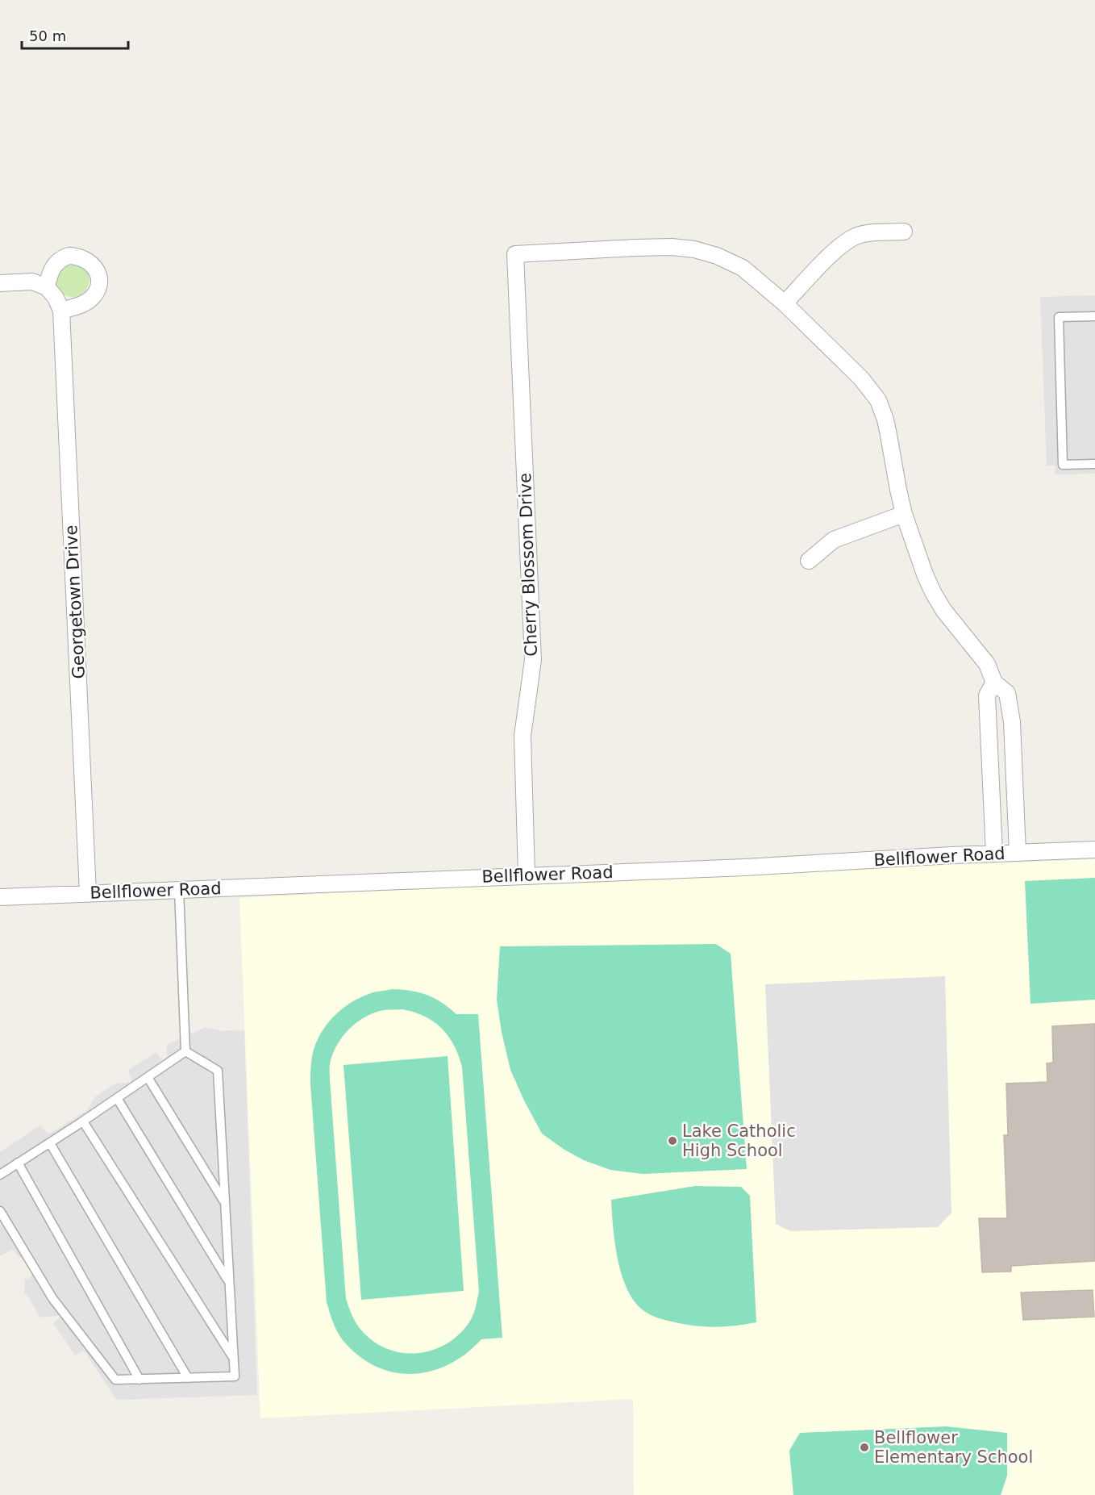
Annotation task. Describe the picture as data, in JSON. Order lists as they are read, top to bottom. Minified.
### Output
{"streets":{"street":["Cherry Blossom Drive","Georgetown Drive","Bellflower Road"]},"crossings":[["Cherry Blossom Drive","Bellflower Road"],["Georgetown Drive","Bellflower Road"]],"places":["Lake Catholic High School","Bellflower Elementary School"],"scale_bar":"50 m"}
